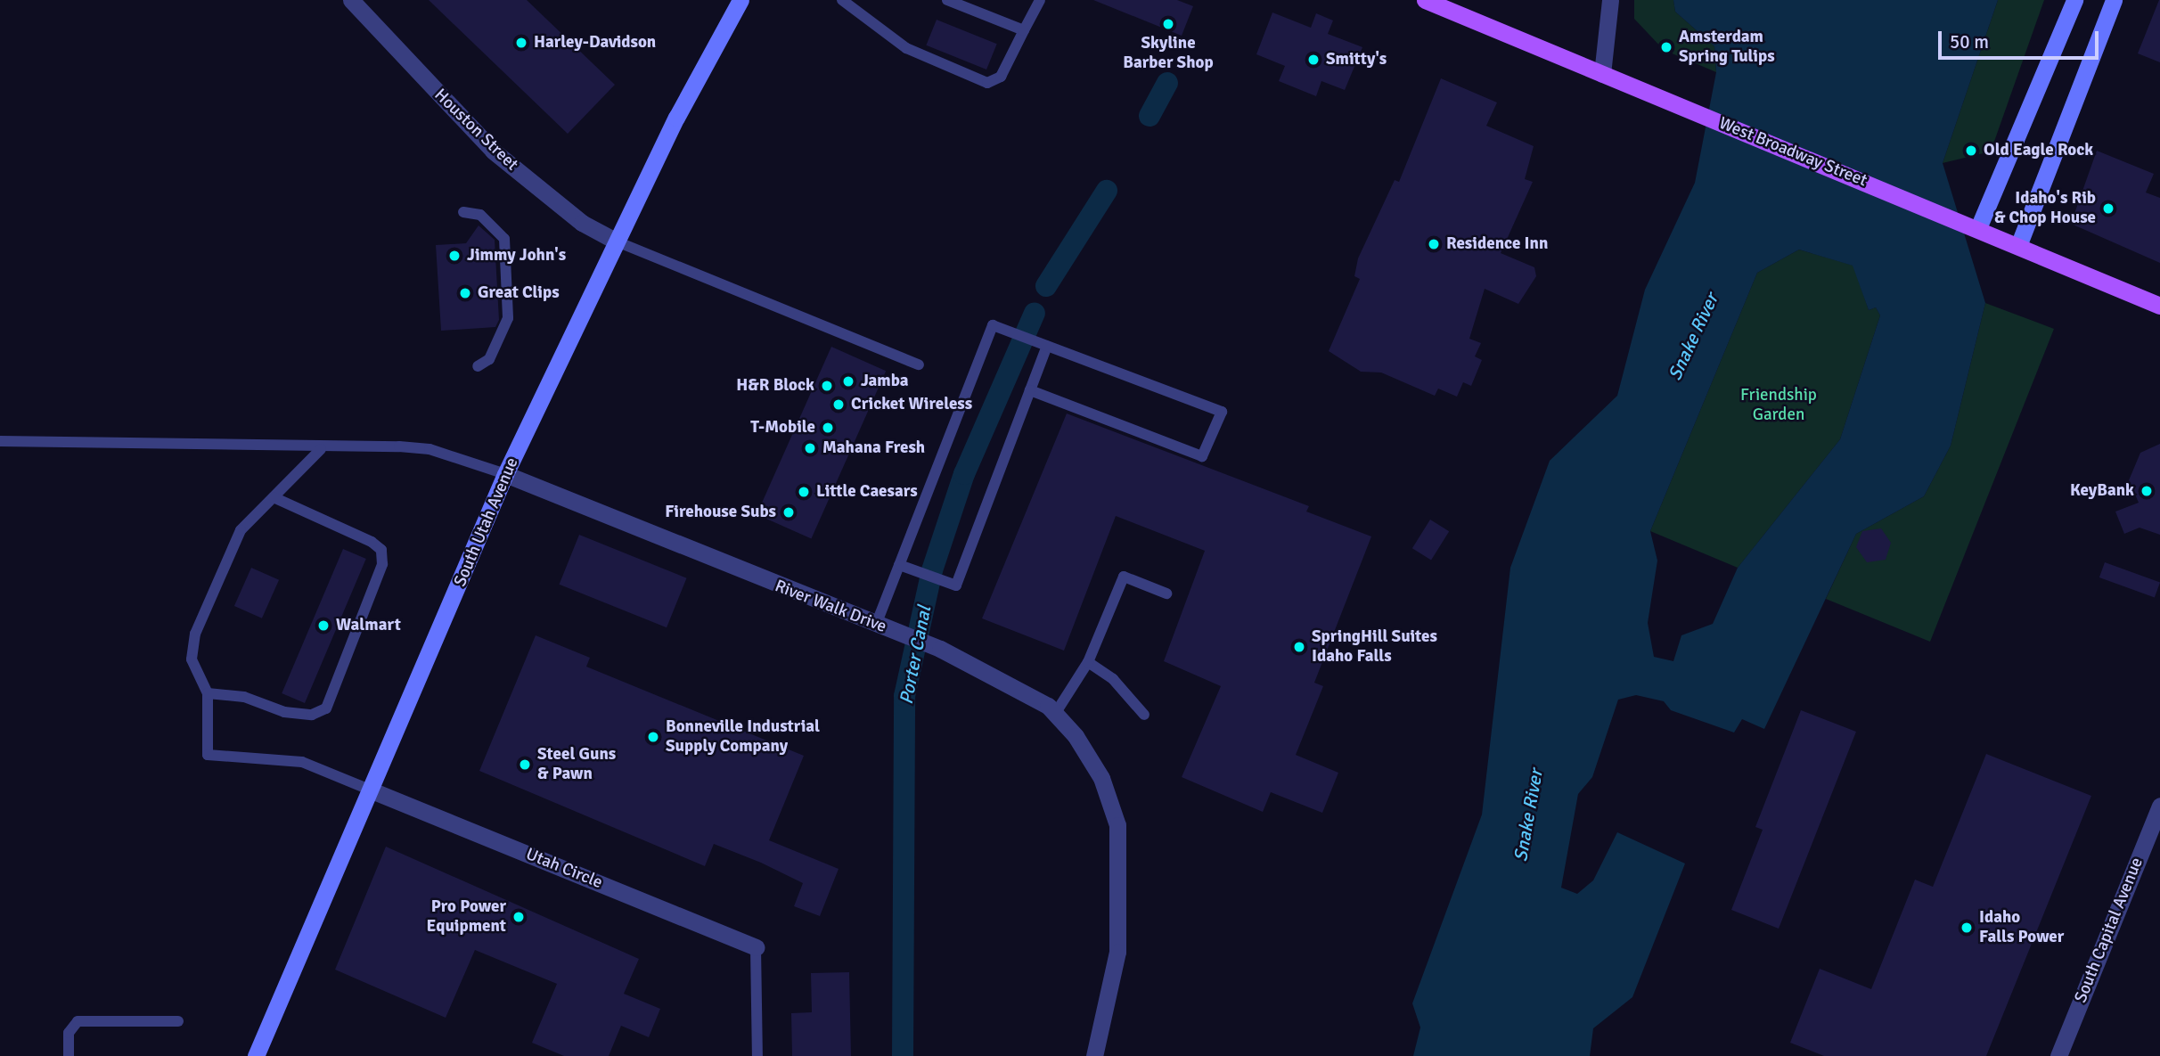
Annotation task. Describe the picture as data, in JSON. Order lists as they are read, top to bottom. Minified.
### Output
{"streets":{"main road":["West Broadway Street","South Utah Avenue"],"street":["Houston Street","River Walk Drive","Utah Circle","South Capital Avenue"]},"crossings":[["Houston Street","South Utah Avenue"],["South Utah Avenue","River Walk Drive"],["South Utah Avenue","Utah Circle"]],"water":["Snake River","Porter Canal"],"parks":["Friendship Garden"],"places":["Skyline Barber Shop","Harley-Davidson","Amsterdam Spring Tulips","Smitty's","Old Eagle Rock","Idaho's Rib & Chop House","Residence Inn","Jimmy John's","Great Clips","Jamba","H&R Block","Cricket Wireless","T-Mobile","Mahana Fresh","KeyBank","Little Caesars","Firehouse Subs","Walmart","SpringHill Suites Idaho Falls","Bonneville Industrial Supply Company","Steel Guns & Pawn","Pro Power Equipment","Idaho Falls Power"],"scale_bar":"50 m"}
